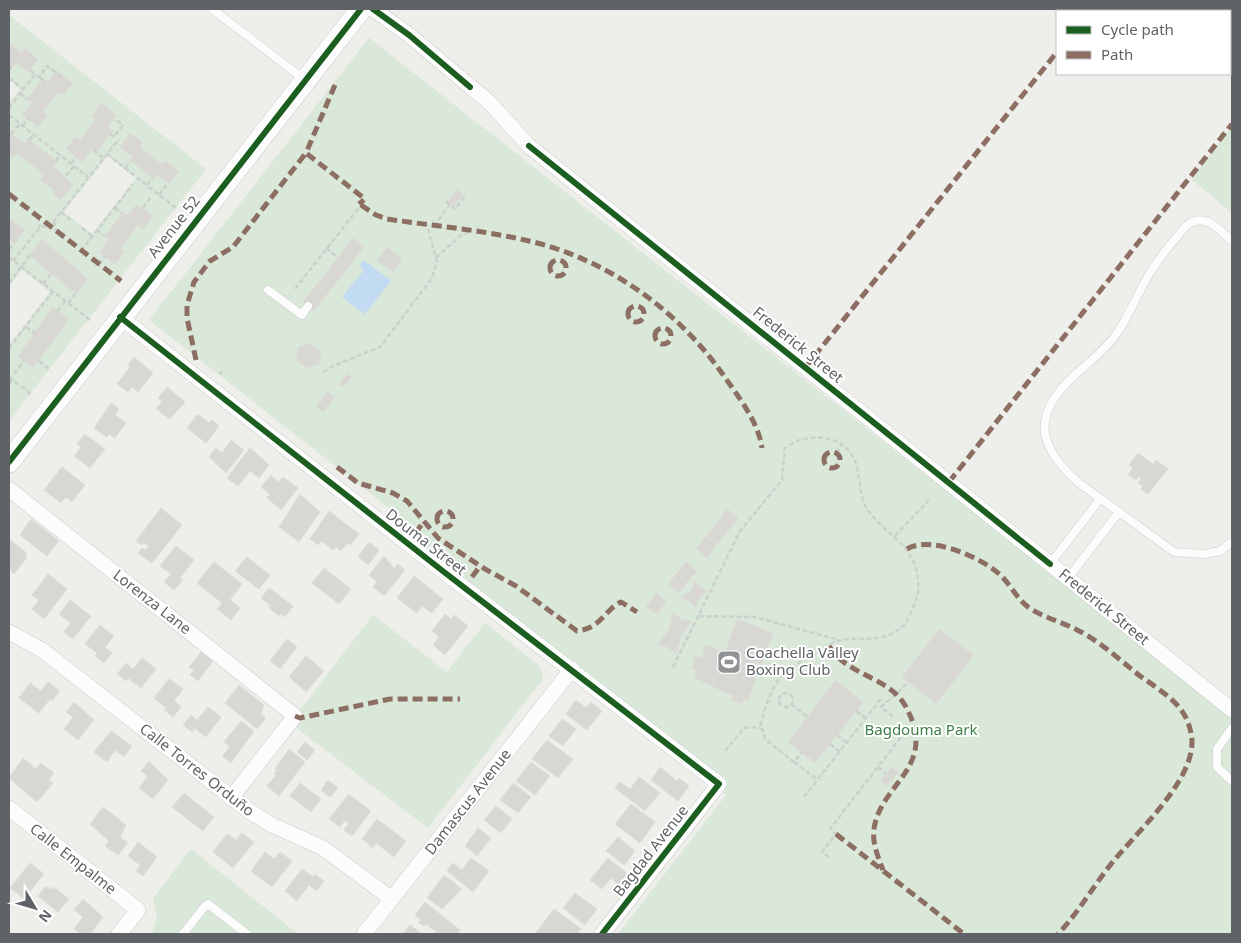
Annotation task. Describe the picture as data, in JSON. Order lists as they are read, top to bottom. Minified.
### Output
{"streets":{"main road":["Avenue 52"],"street":["Frederick Street","Douma Street","Lorenza Lane","Calle Torres Orduño","Damascus Avenue","Bagdad Avenue","Calle Empalme"]},"crossings":[["Avenue 52","Douma Street"],["Douma Street","Damascus Avenue"],["Douma Street","Bagdad Avenue"],["Lorenza Lane","Calle Torres Orduño"],["Calle Torres Orduño","Damascus Avenue"]],"parks":["Bagdouma Park"],"places":{"sports":["Coachella Valley Boxing Club"]},"legend":["Cycle path","Path"],"north":"bottom right"}
